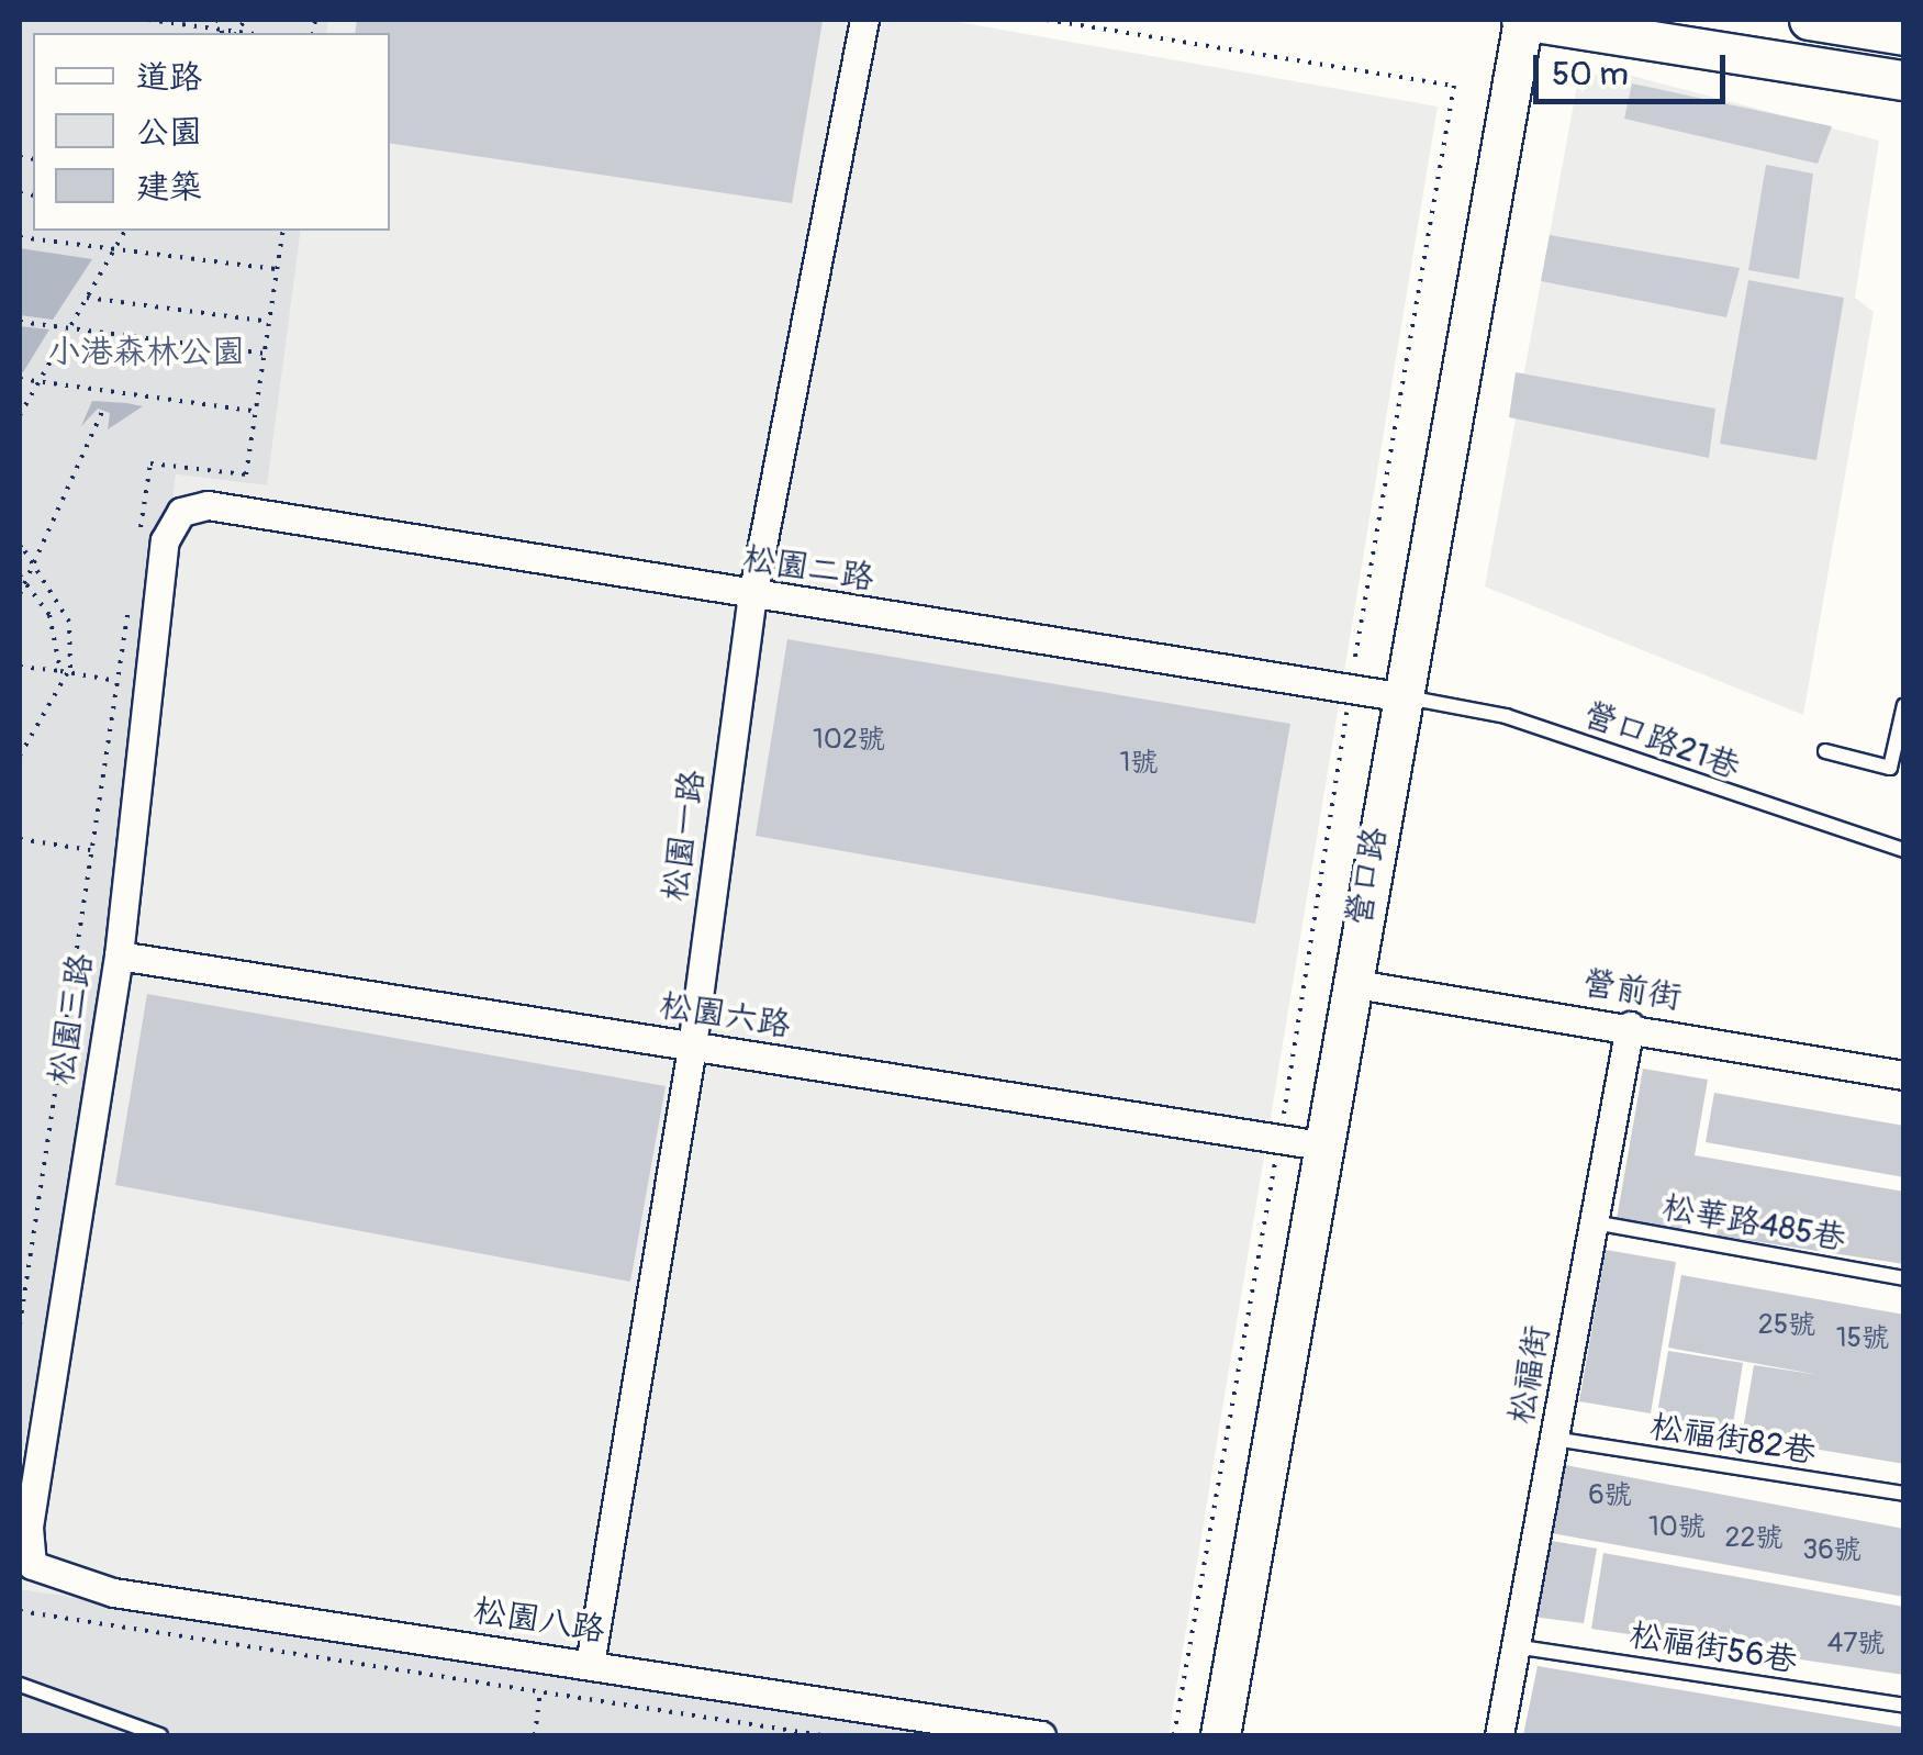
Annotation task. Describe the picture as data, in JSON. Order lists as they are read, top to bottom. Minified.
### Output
{"streets":{"street":["松園二路","松園一路","營口路","營前街","松園六路","松園三路","松福街","松園八路"],"lane":["營口路21巷","松華路485巷","松福街82巷","松福街56巷"]},"crossings":[["松園二路","營口路21巷"],["松園二路","松園一路"],["松園二路","營口路"],["松園二路","松園三路"],["營口路21巷","營口路"],["松園一路","松園六路"],["松園一路","松園八路"],["營口路","營前街"],["營口路","松園六路"],["營前街","松福街"],["松園六路","松園三路"],["松園三路","松園八路"],["松華路485巷","松福街"],["松福街","松福街82巷"],["松福街","松福街56巷"]],"parks":["小港森林公園"],"house_numbers":["102號","1號","25號","15號","6號","10號","22號","36號","47號"],"legend":["道路","公園","建築"],"scale_bar":"50 m"}
